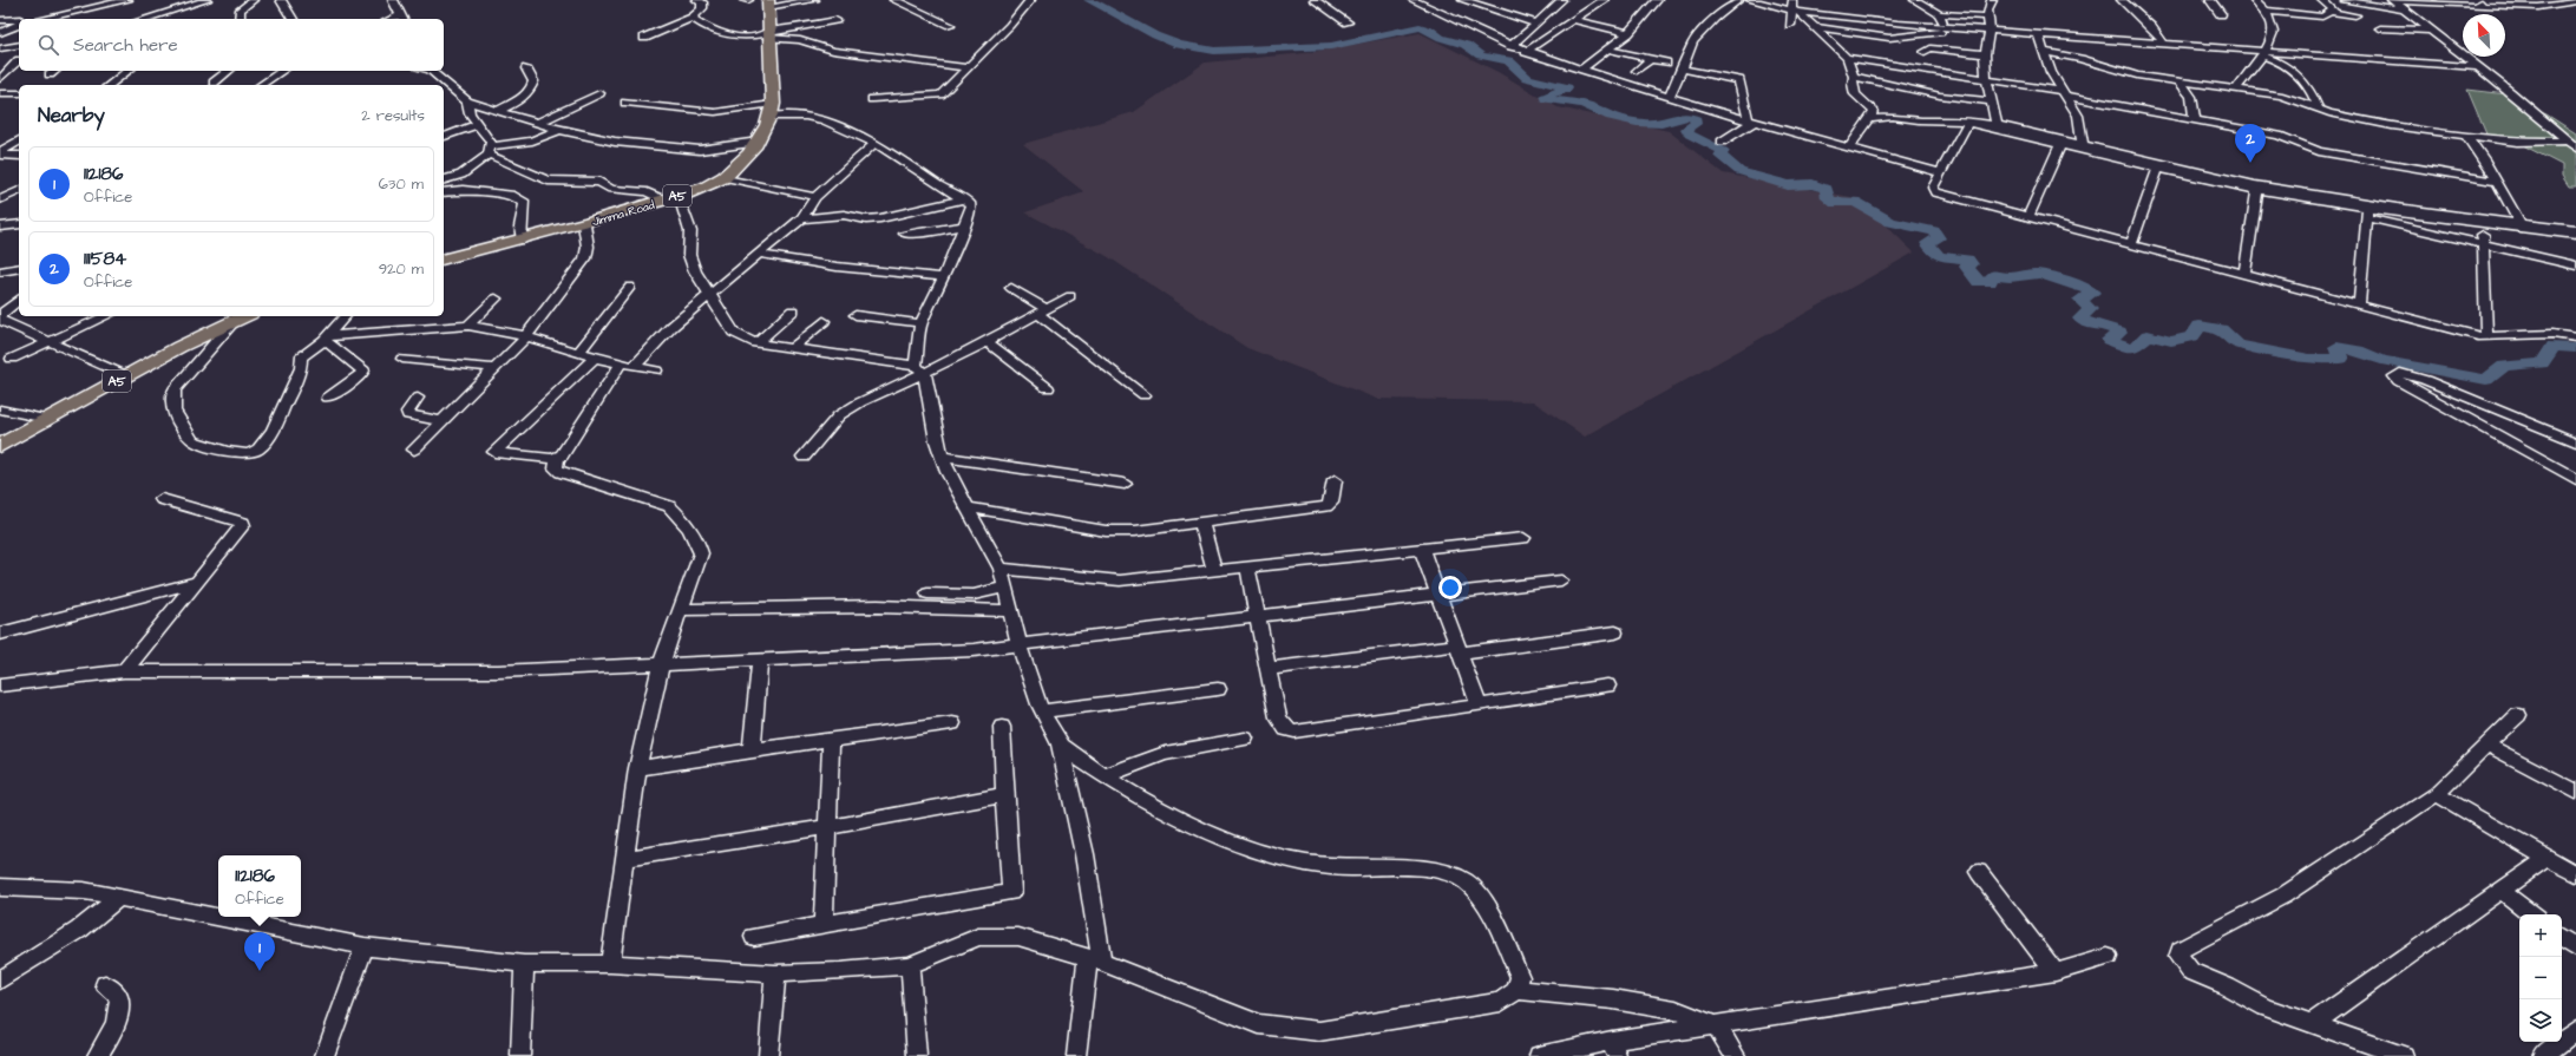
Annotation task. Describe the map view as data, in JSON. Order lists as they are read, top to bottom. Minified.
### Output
{"streets":{"highway":["A5","Jimma Road"]},"north":"top left","page":{"search":"Search here","heading":["Nearby","2 results"],"pins":["2","1"],"list":[{"mark":"1","name":"112186","note":"Office","value":"630 m"},{"mark":"2","name":"111584","note":"Office","value":"920 m"}],"popup":["112186","Office"],"map_buttons":["+","−"]}}
